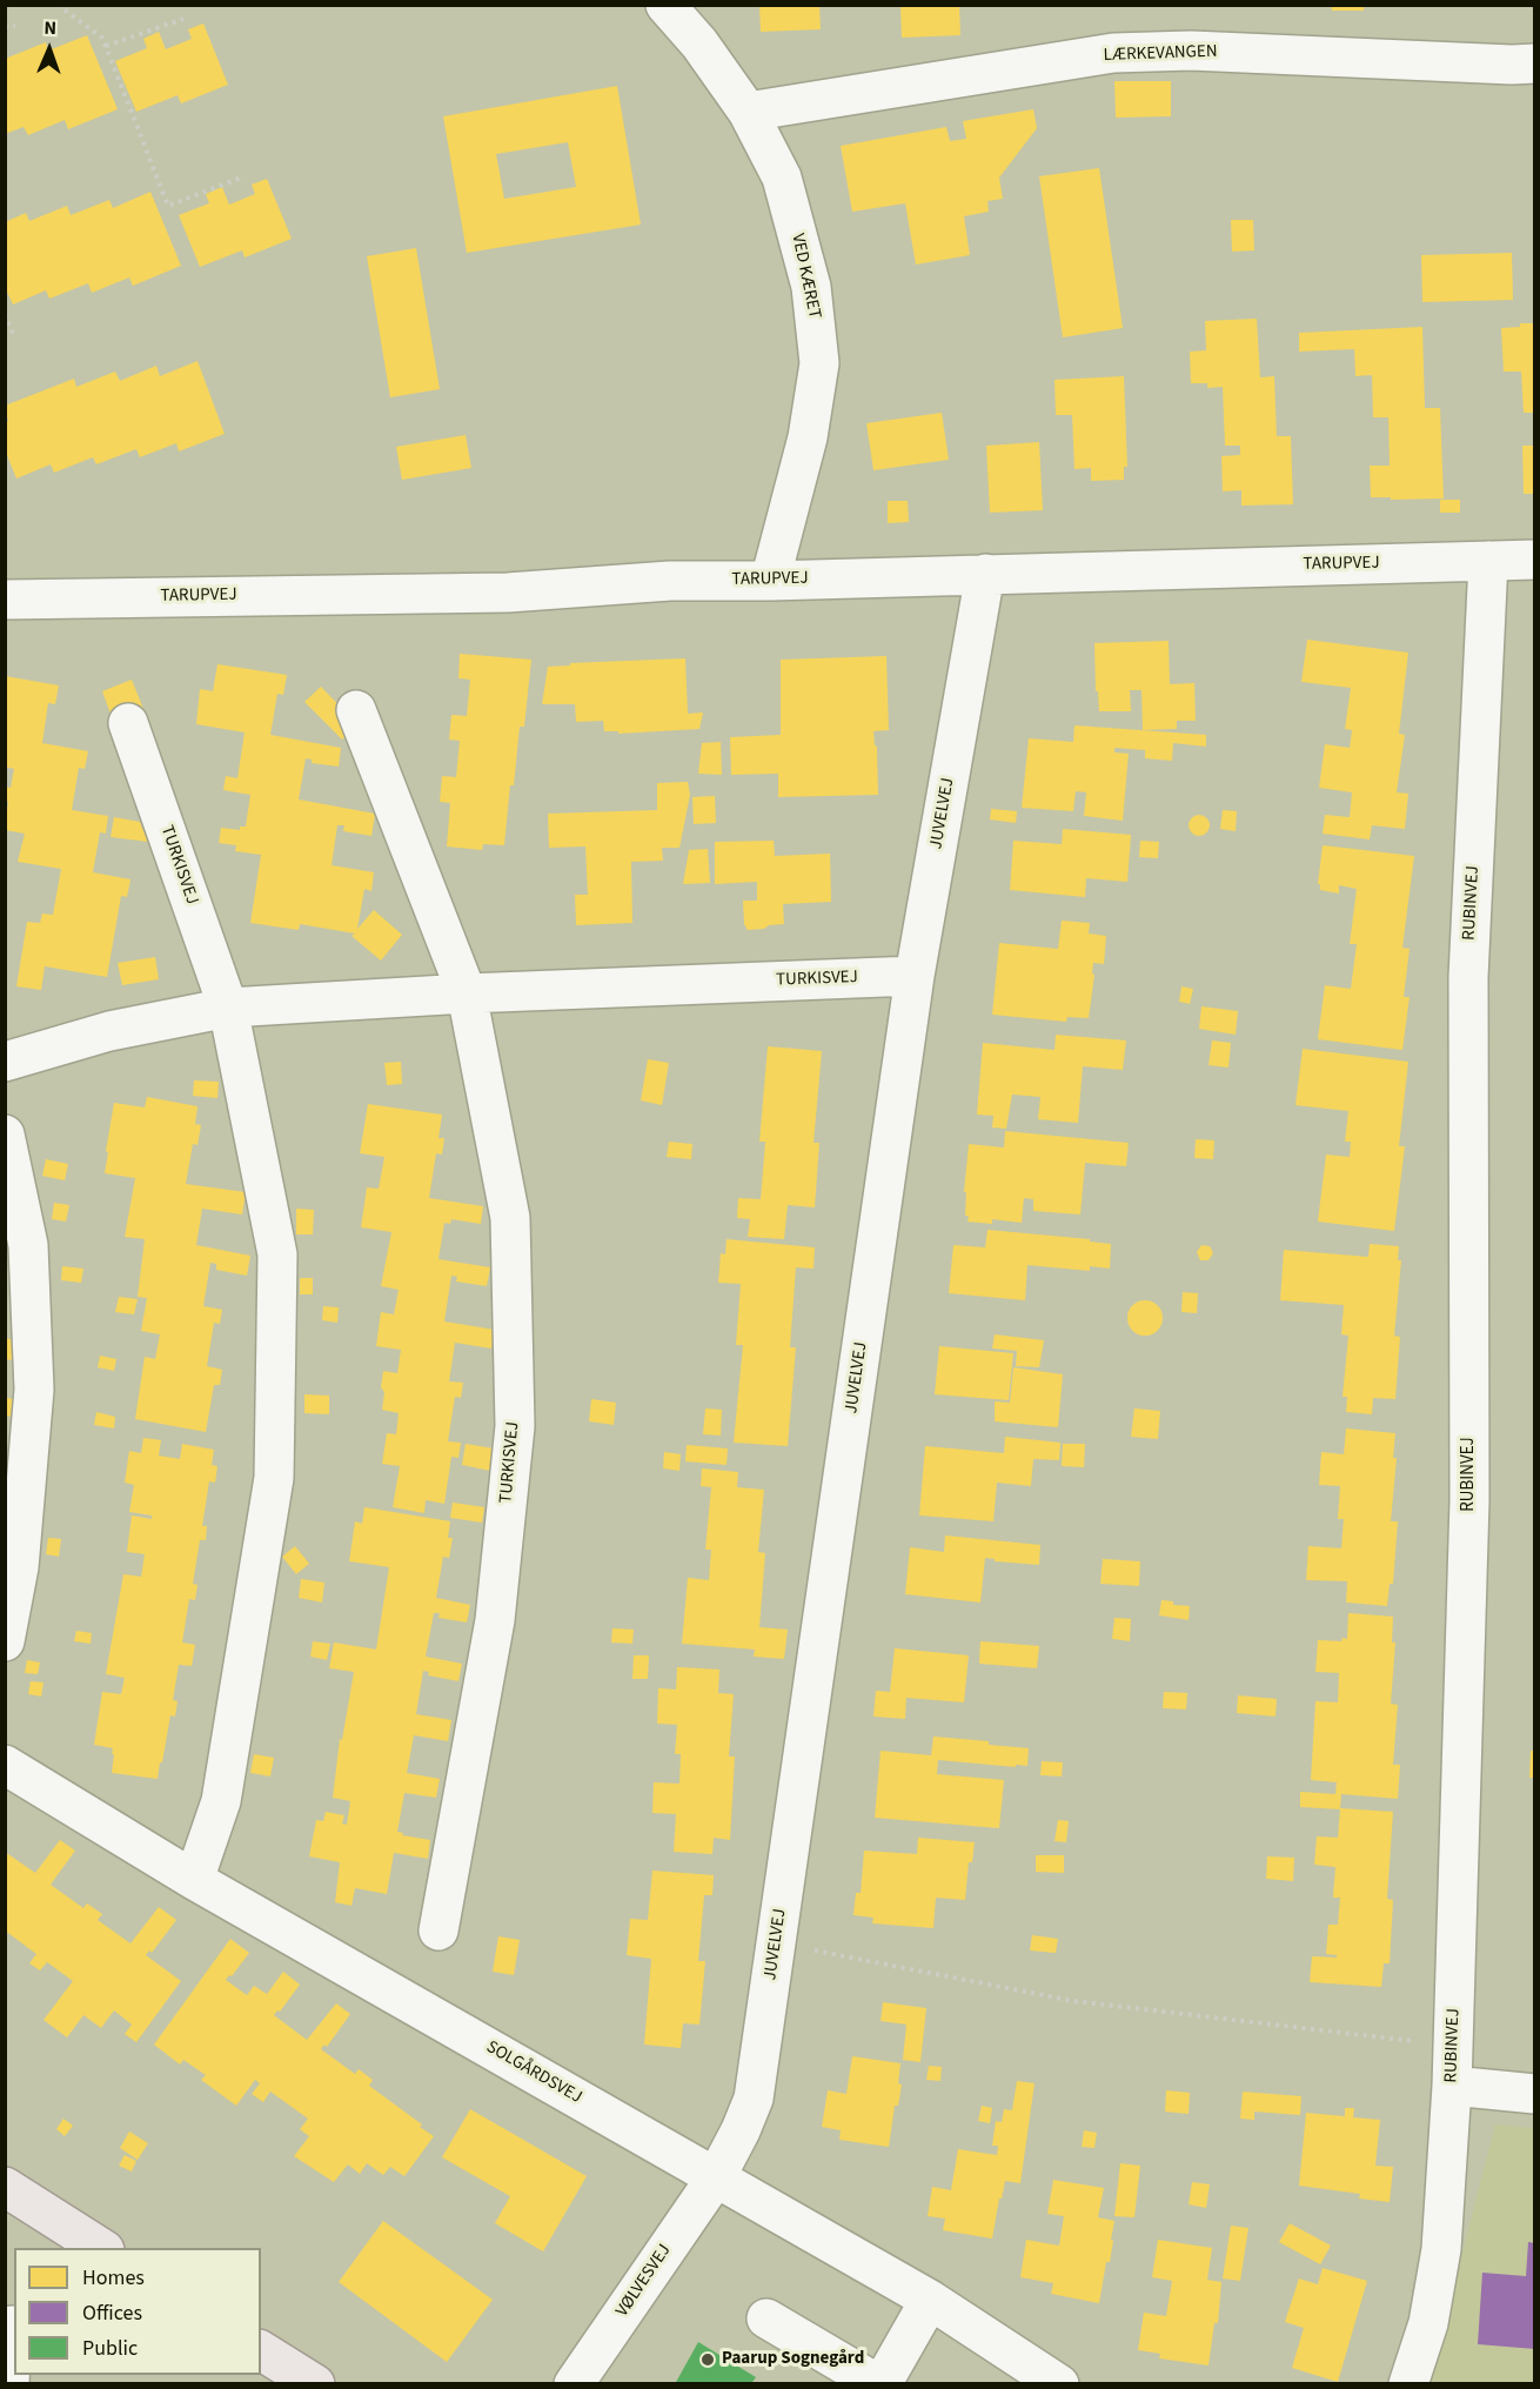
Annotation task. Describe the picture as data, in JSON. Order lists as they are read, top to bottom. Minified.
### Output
{"streets":{"street":["LÆRKEVANGEN","VED KÆRET","TARUPVEJ","JUVELVEJ","TURKISVEJ","RUBINVEJ","SOLGÅRDSVEJ","VØLVESVEJ"]},"crossings":[["LÆRKEVANGEN","VED KÆRET"],["VED KÆRET","TARUPVEJ"],["TARUPVEJ","JUVELVEJ"],["TARUPVEJ","RUBINVEJ"],["JUVELVEJ","TURKISVEJ"],["JUVELVEJ","SOLGÅRDSVEJ"],["JUVELVEJ","VØLVESVEJ"],["TURKISVEJ","SOLGÅRDSVEJ"],["SOLGÅRDSVEJ","VØLVESVEJ"]],"places":["Paarup Sognegård"],"legend":["Homes","Offices","Public"],"north":"top"}
